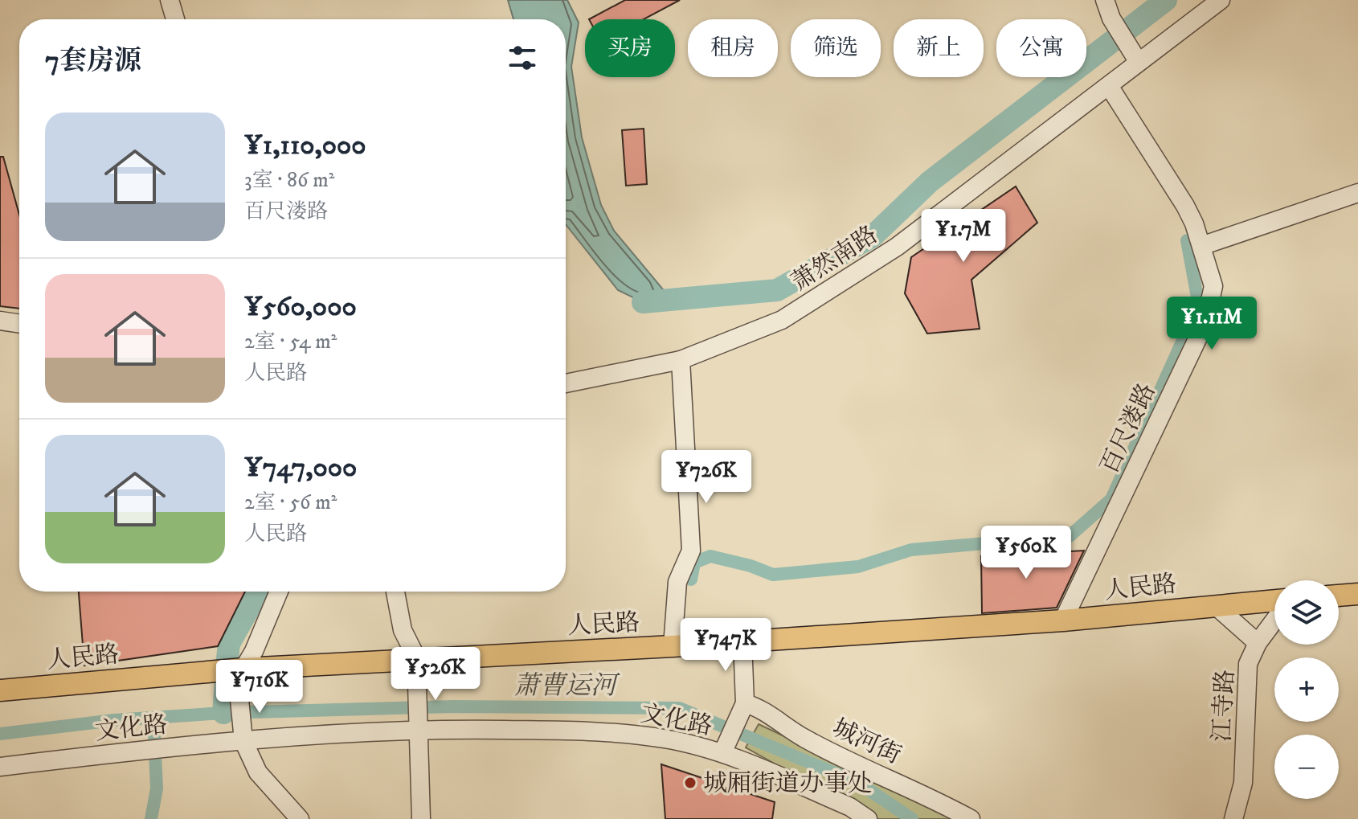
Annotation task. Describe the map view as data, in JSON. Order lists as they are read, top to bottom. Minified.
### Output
{"streets":{"main road":["人民路"],"street":["萧然南路","百尺溇路","江寺路","文化路","城河街"]},"crossings":[["萧然南路","百尺溇路"],["百尺溇路","人民路"]],"water":["萧曹运河"],"places":["城厢街道办事处"],"page":{"chip":["买房","租房","筛选","新上","公寓"],"heading":"7套房源","list":[{"name":"¥1,110,000","note":"3室 · 86 m² · 百尺溇路"},{"name":"¥560,000","note":"2室 · 54 m² · 人民路"},{"name":"¥747,000","note":"2室 · 56 m² · 人民路"}],"price":["¥1.7M","¥1.11M","¥726K","¥560K","¥747K","¥526K","¥716K"],"map_buttons":["+","−"]}}
